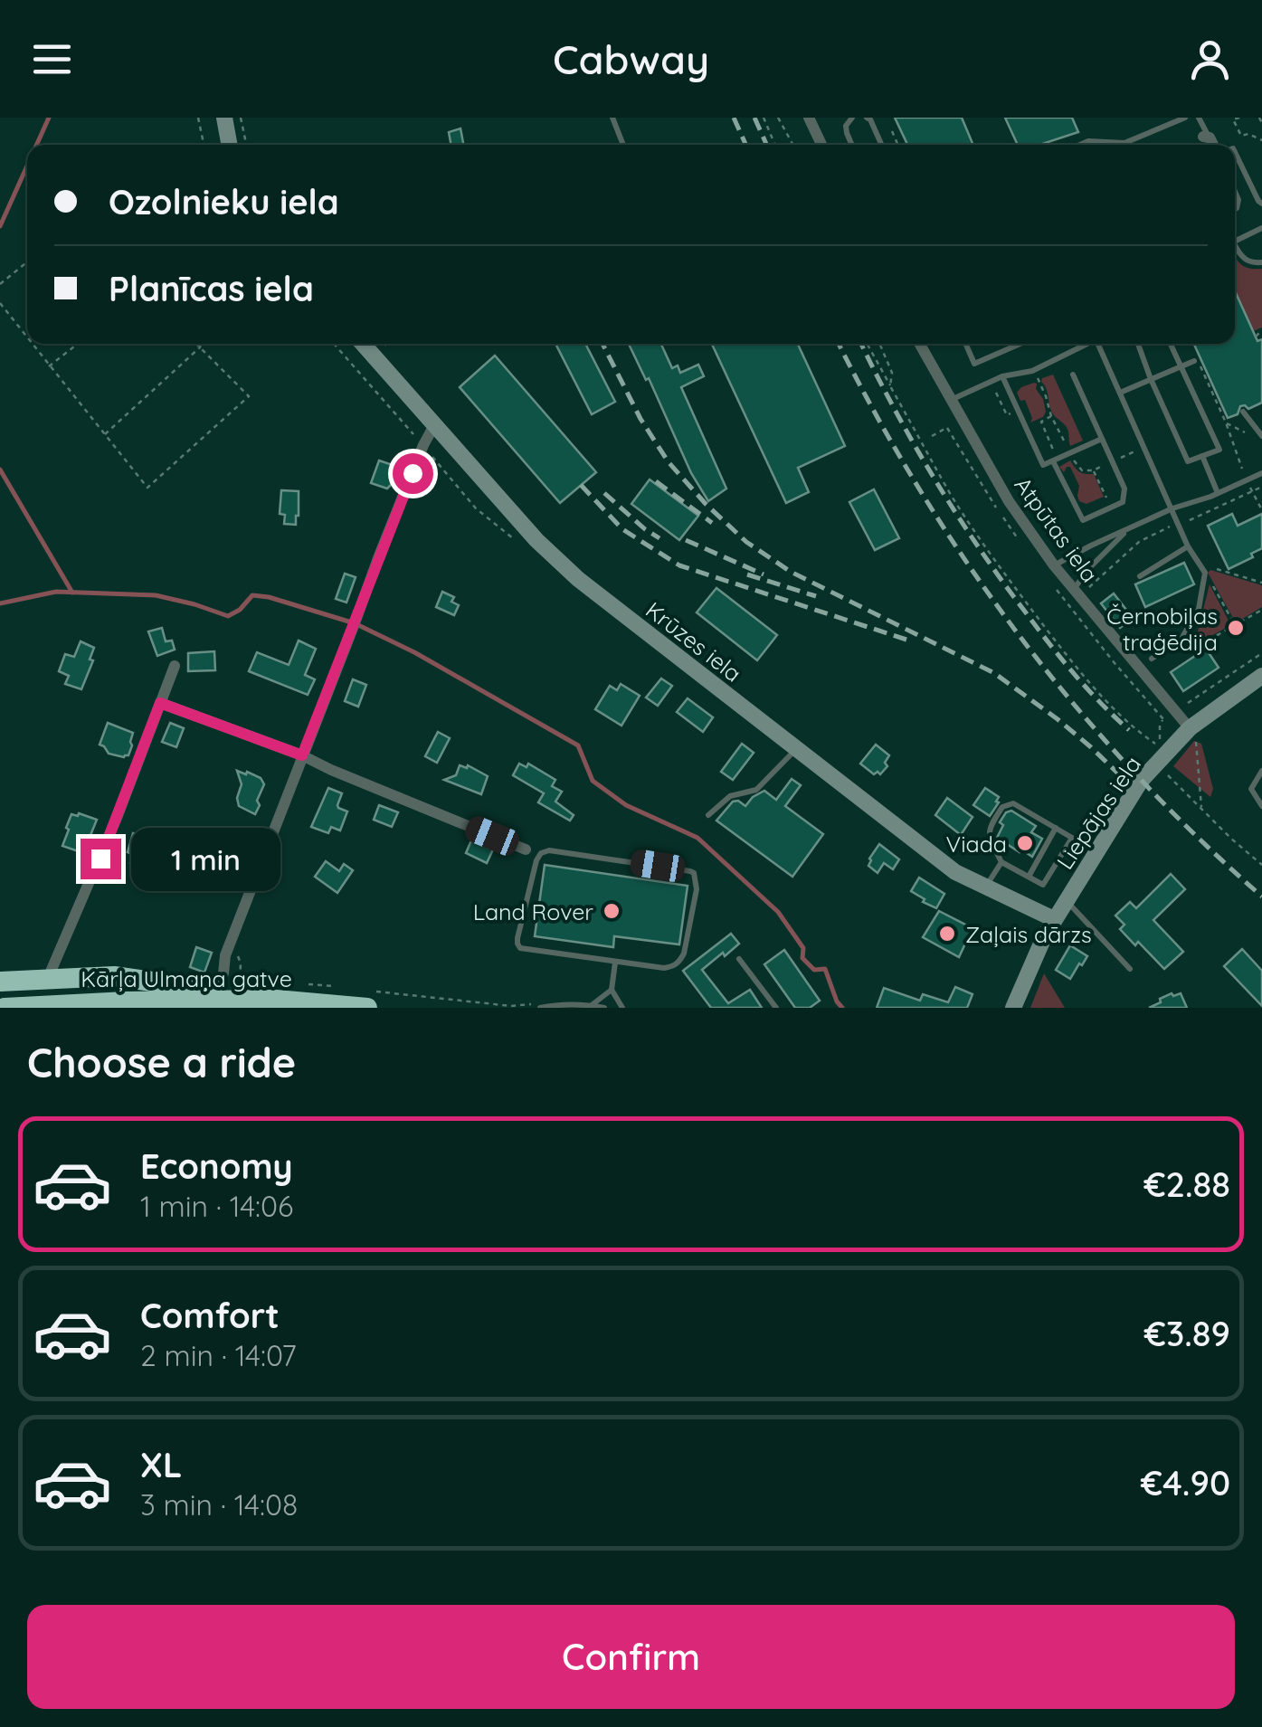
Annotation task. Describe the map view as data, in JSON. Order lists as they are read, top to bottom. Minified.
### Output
{"streets":{"highway":["Kārļa Ulmaņa gatve"],"street":["Atpūtas iela","Krūzes iela","Liepājas iela"]},"crossings":[["Atpūtas iela","Liepājas iela"],["Krūzes iela","Liepājas iela"]],"places":["Černobiļas traģēdija","Viada","Land Rover","Zaļais dārzs"],"page":{"header":"Cabway","banner":["Ozolnieku iela","Planīcas iela"],"bubble":"1 min","heading":"Choose a ride","list":[{"name":"Economy","note":"1 min · 14:06","value":"€2.88"},{"name":"Comfort","note":"2 min · 14:07","value":"€3.89"},{"name":"XL","note":"3 min · 14:08","value":"€4.90"}],"buttons":"Confirm"}}
